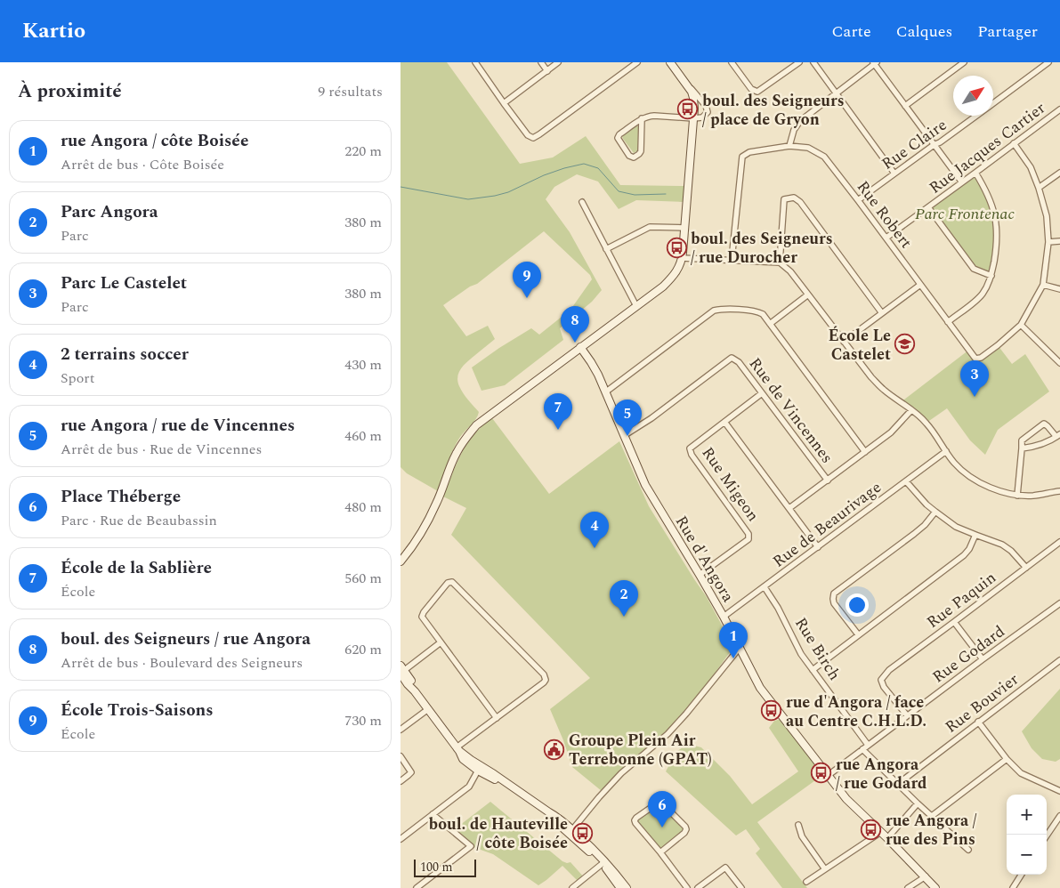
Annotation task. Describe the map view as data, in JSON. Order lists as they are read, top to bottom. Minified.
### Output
{"streets":{"street":["Rue Claire","Rue Jacques Cartier","Rue Robert","Rue de Vincennes","Rue Migeon","Rue de Beaurivage","Rue d'Angora","Rue Paquin","Rue Birch","Rue Godard","Rue Bouvier"]},"crossings":[["Rue Claire","Rue Robert"],["Rue Jacques Cartier","Rue Robert"],["Rue de Vincennes","Rue Migeon"],["Rue de Vincennes","Rue d'Angora"],["Rue Migeon","Rue d'Angora"],["Rue de Beaurivage","Rue d'Angora"],["Rue de Beaurivage","Rue Birch"],["Rue d'Angora","Rue Godard"],["Rue Paquin","Rue Godard"],["Rue Birch","Rue Godard"]],"parks":["Parc Frontenac"],"places":{"bus stop":["boul. des Seigneurs / place de Gryon","boul. des Seigneurs / rue Durocher","rue d'Angora / face au Centre C.H.L.D.","rue Angora / rue Godard","rue Angora / rue des Pins","boul. de Hauteville / côte Boisée"],"school or university":["École Le Castelet"],"public building":["Groupe Plein Air Terrebonne (GPAT)"]},"scale_bar":"100 m","north":"top right","page":{"header":"Kartio","nav":["Carte","Calques","Partager"],"heading":["À proximité","9 résultats"],"list":[{"mark":"1","name":"rue Angora / côte Boisée","note":"Arrêt de bus · Côte Boisée","value":"220 m"},{"mark":"2","name":"Parc Angora","note":"Parc","value":"380 m"},{"mark":"3","name":"Parc Le Castelet","note":"Parc","value":"380 m"},{"mark":"4","name":"2 terrains soccer","note":"Sport","value":"430 m"},{"mark":"5","name":"rue Angora / rue de Vincennes","note":"Arrêt de bus · Rue de Vincennes","value":"460 m"},{"mark":"6","name":"Place Théberge","note":"Parc · Rue de Beaubassin","value":"480 m"},{"mark":"7","name":"École de la Sablière","note":"École","value":"560 m"},{"mark":"8","name":"boul. des Seigneurs / rue Angora","note":"Arrêt de bus · Boulevard des Seigneurs","value":"620 m"},{"mark":"9","name":"École Trois-Saisons","note":"École","value":"730 m"}],"pins":["9","8","3","7","5","4","2","1","6"],"map_buttons":["+","−"],"scale":"100 m"}}
